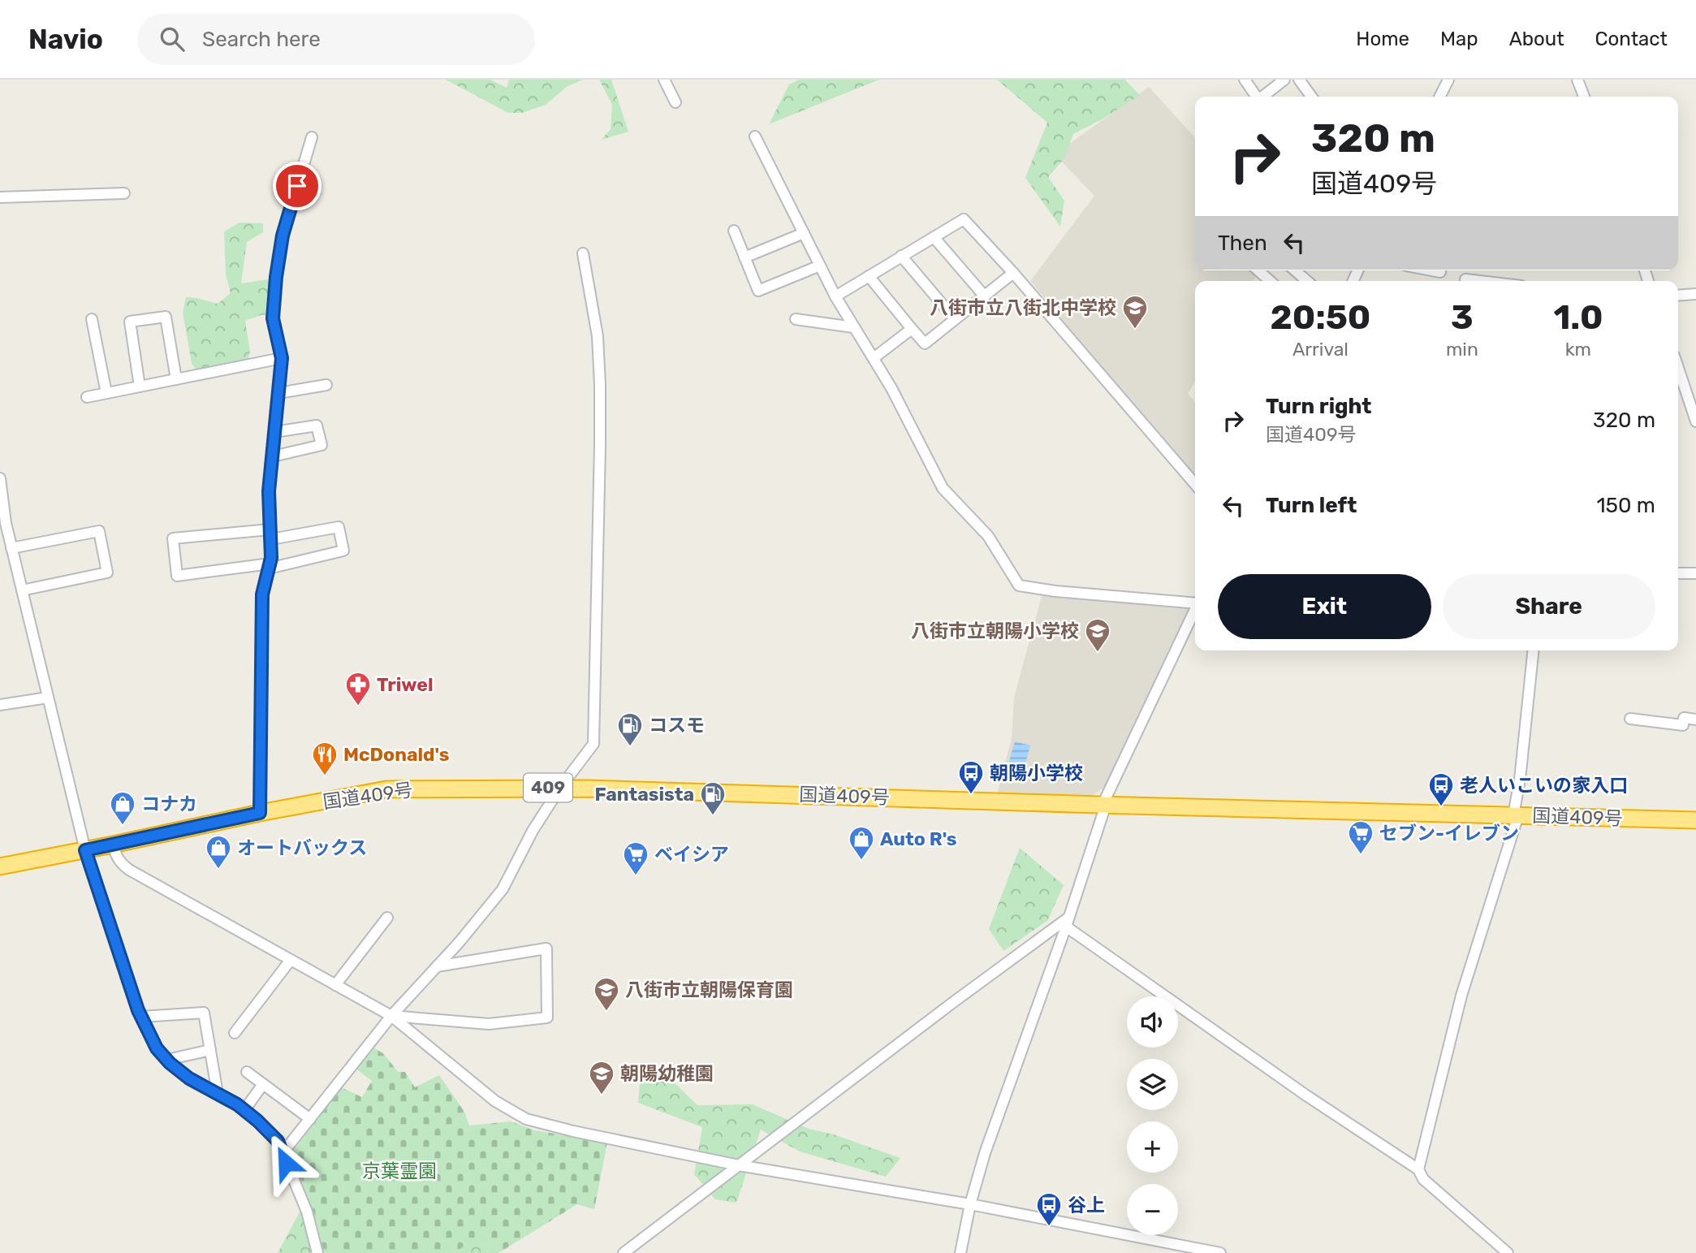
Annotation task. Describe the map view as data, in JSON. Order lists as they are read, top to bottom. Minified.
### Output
{"streets":{"highway":["409","国道409号"]},"parks":["京葉霊園"],"places":{"school or university":["八街市立八街北中学校","八街市立朝陽小学校","八街市立朝陽保育園","朝陽幼稚園"],"pharmacy":["Triwel"],"fuel station":["コスモ","Fantasista"],"restaurant":["McDonald's"],"bus stop":["朝陽小学校","老人いこいの家入口","谷上"],"shop":["コナカ","Auto R's","オートバックス"],"supermarket":["セブン-イレブン","ベイシア"]},"page":{"header":"Navio","search":"Search here","nav":["Home","Map","About","Contact"],"turn":["320 m","国道409号"],"then":"Then","eta":["20:50","Arrival","3","min","1.0","km"],"list":[{"name":"Turn right","note":"国道409号","value":"320 m"},{"name":"Turn left","value":"150 m"}],"buttons":["Exit","Share"],"map_buttons":["+","−"]}}
